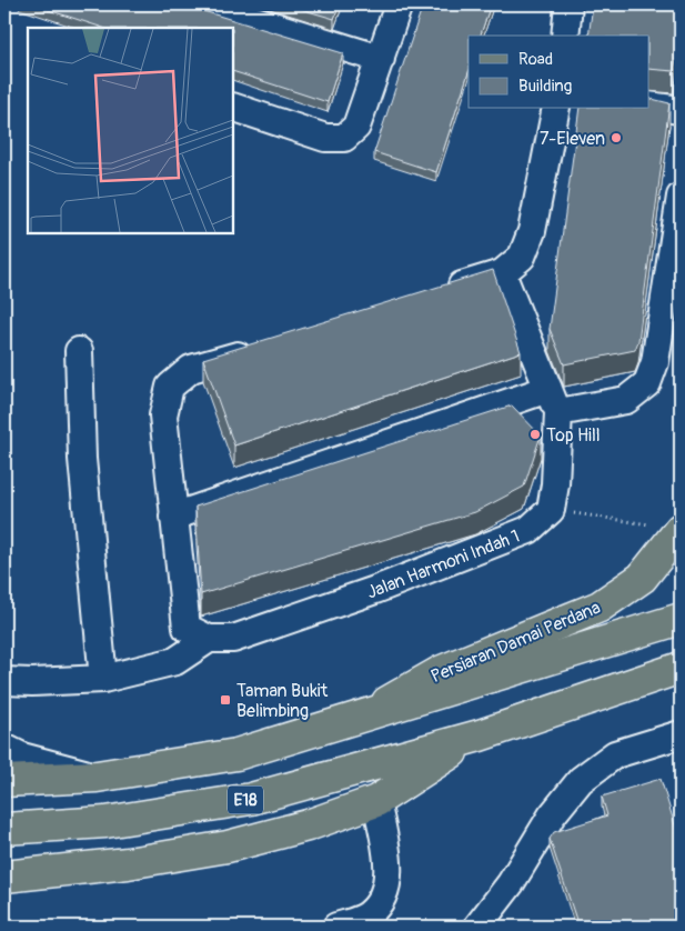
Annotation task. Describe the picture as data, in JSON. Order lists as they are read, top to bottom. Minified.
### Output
{"streets":{"main road":["Persiaran Damai Perdana","E18"],"street":["Jalan Harmoni Indah 1"]},"places":{"other":["7-Eleven","Top Hill"],"transit":["Taman Bukit Belimbing"]},"legend":["Road","Building"]}
